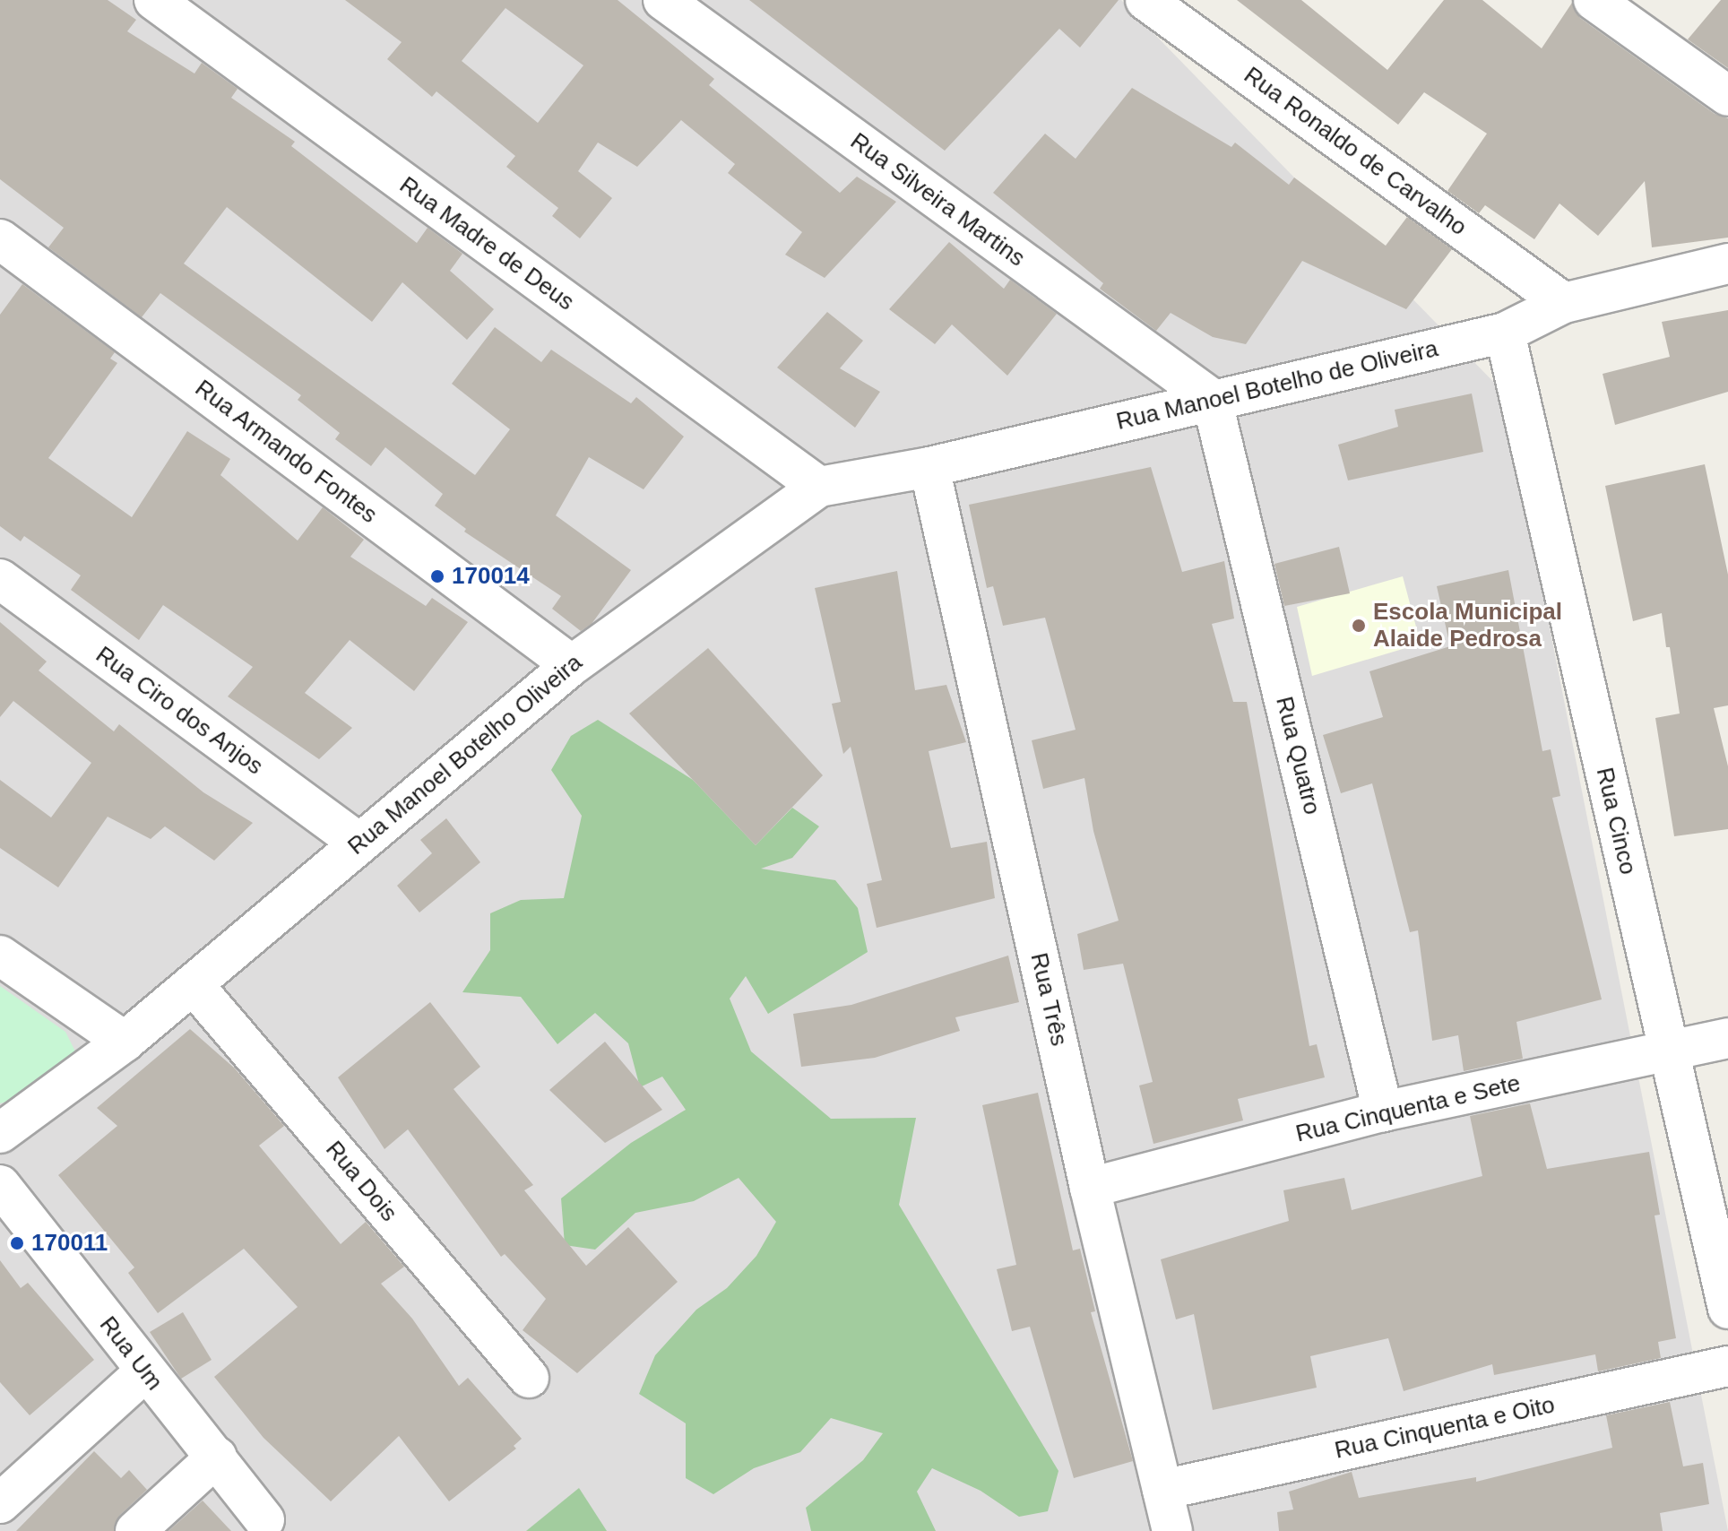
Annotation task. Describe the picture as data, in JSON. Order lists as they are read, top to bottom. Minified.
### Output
{"streets":{"street":["Rua Ronaldo de Carvalho","Rua Silveira Martins","Rua Madre de Deus","Rua Manoel Botelho de Oliveira","Rua Armando Fontes","Rua Ciro dos Anjos","Rua Manoel Botelho Oliveira","Rua Quatro","Rua Cinco","Rua Três","Rua Cinquenta e Sete","Rua Dois","Rua Um","Rua Cinquenta e Oito"]},"crossings":[["Rua Ronaldo de Carvalho","Rua Manoel Botelho de Oliveira"],["Rua Silveira Martins","Rua Manoel Botelho de Oliveira"],["Rua Silveira Martins","Rua Quatro"],["Rua Madre de Deus","Rua Manoel Botelho de Oliveira"],["Rua Madre de Deus","Rua Manoel Botelho Oliveira"],["Rua Manoel Botelho de Oliveira","Rua Manoel Botelho Oliveira"],["Rua Manoel Botelho de Oliveira","Rua Quatro"],["Rua Manoel Botelho de Oliveira","Rua Cinco"],["Rua Manoel Botelho de Oliveira","Rua Três"],["Rua Armando Fontes","Rua Manoel Botelho Oliveira"],["Rua Ciro dos Anjos","Rua Manoel Botelho Oliveira"],["Rua Manoel Botelho Oliveira","Rua Dois"],["Rua Quatro","Rua Cinquenta e Sete"],["Rua Cinco","Rua Cinquenta e Sete"],["Rua Três","Rua Cinquenta e Sete"],["Rua Três","Rua Cinquenta e Oito"]],"places":["170014","Escola Municipal Alaide Pedrosa","170011"]}
